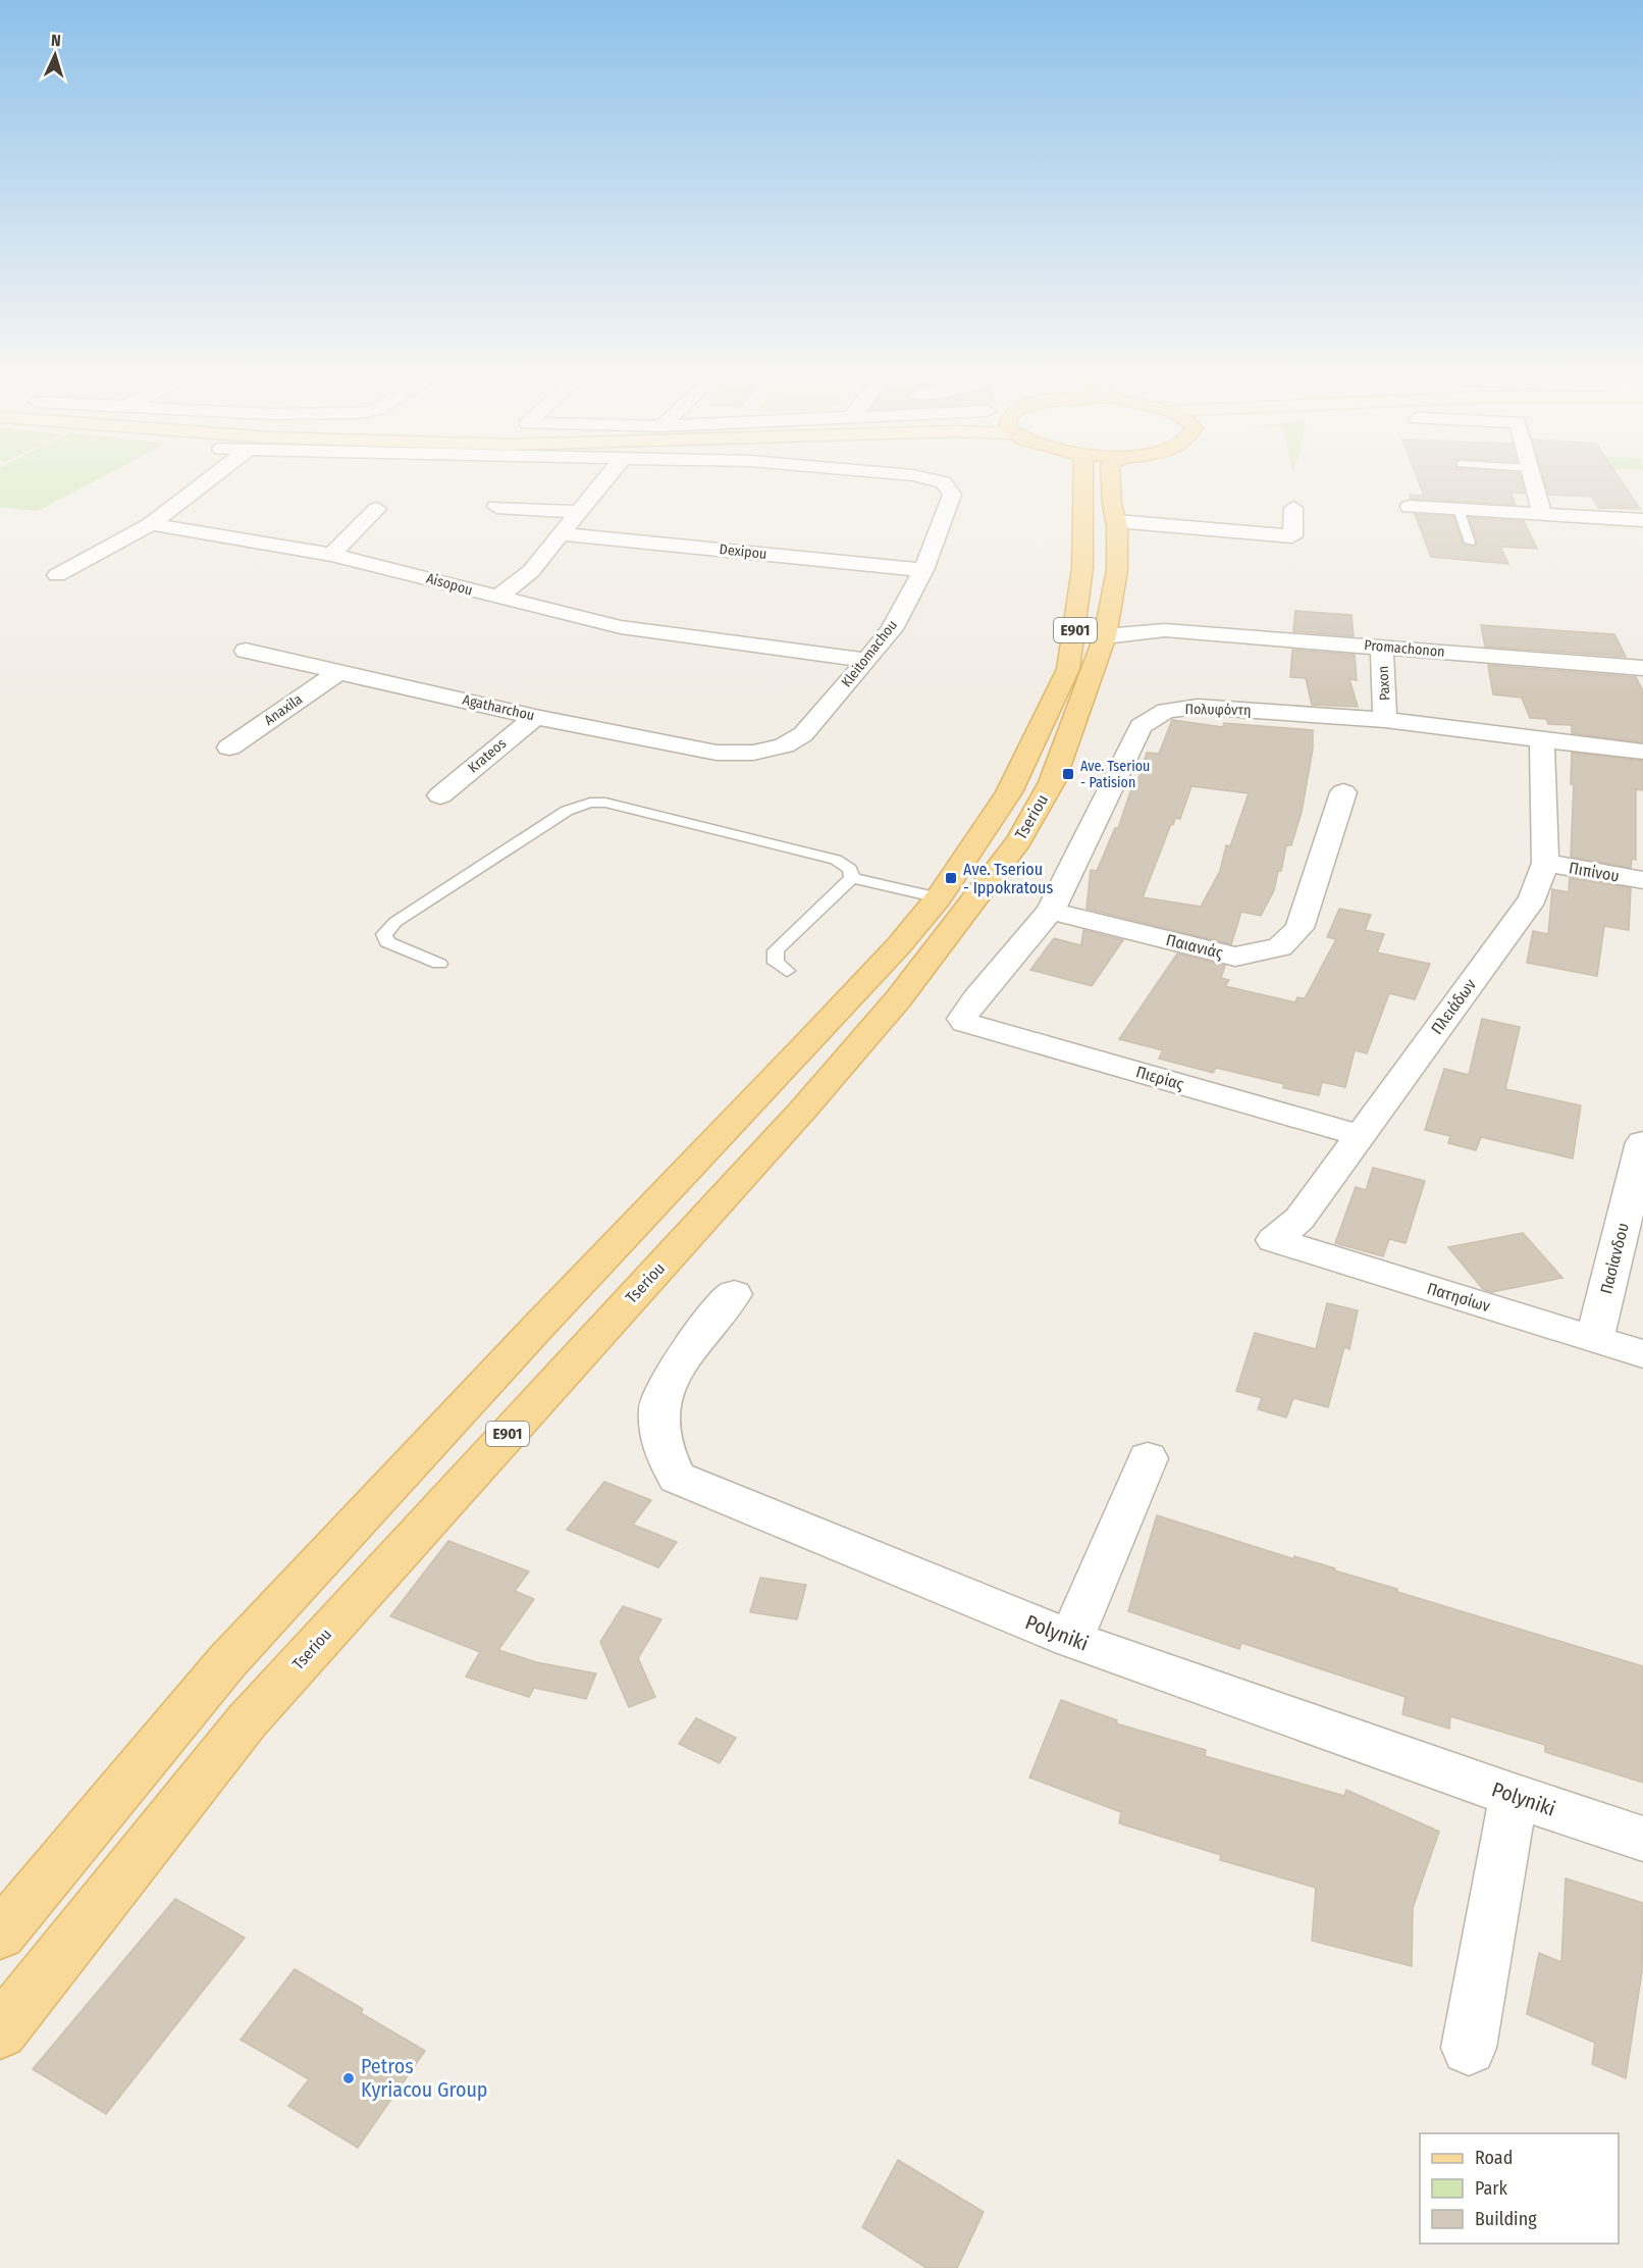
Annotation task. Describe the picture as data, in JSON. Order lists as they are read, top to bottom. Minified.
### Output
{"streets":{"main road":["E901","Tseriou"],"street":["Dexipou","Aisopou","Promachonon","Kleitomachou","Paxon","Agatharchou","Anaxila","Πολυφόντη","Krateos","Πιπίνου","Παιανιάς","Πλειάδων","Πιερίας","Πασίανδου","Πατησίων","Polyniki"]},"crossings":[["Dexipou","Kleitomachou"],["Aisopou","Kleitomachou"],["Promachonon","Paxon"],["Promachonon","Tseriou"],["Kleitomachou","Agatharchou"],["Paxon","Πολυφόντη"],["Agatharchou","Anaxila"],["Agatharchou","Krateos"],["Πολυφόντη","Παιανιάς"],["Πολυφόντη","Πλειάδων"],["Πολυφόντη","Πιερίας"],["Πιπίνου","Πλειάδων"],["Πλειάδων","Πιερίας"],["Πλειάδων","Πατησίων"],["Πασίανδου","Πατησίων"]],"places":{"transit":["Ave. Tseriou - Patision","Ave. Tseriou - Ippokratous"],"other":["Petros Kyriacou Group"]},"legend":["Road","Park","Building"],"north":"top"}
